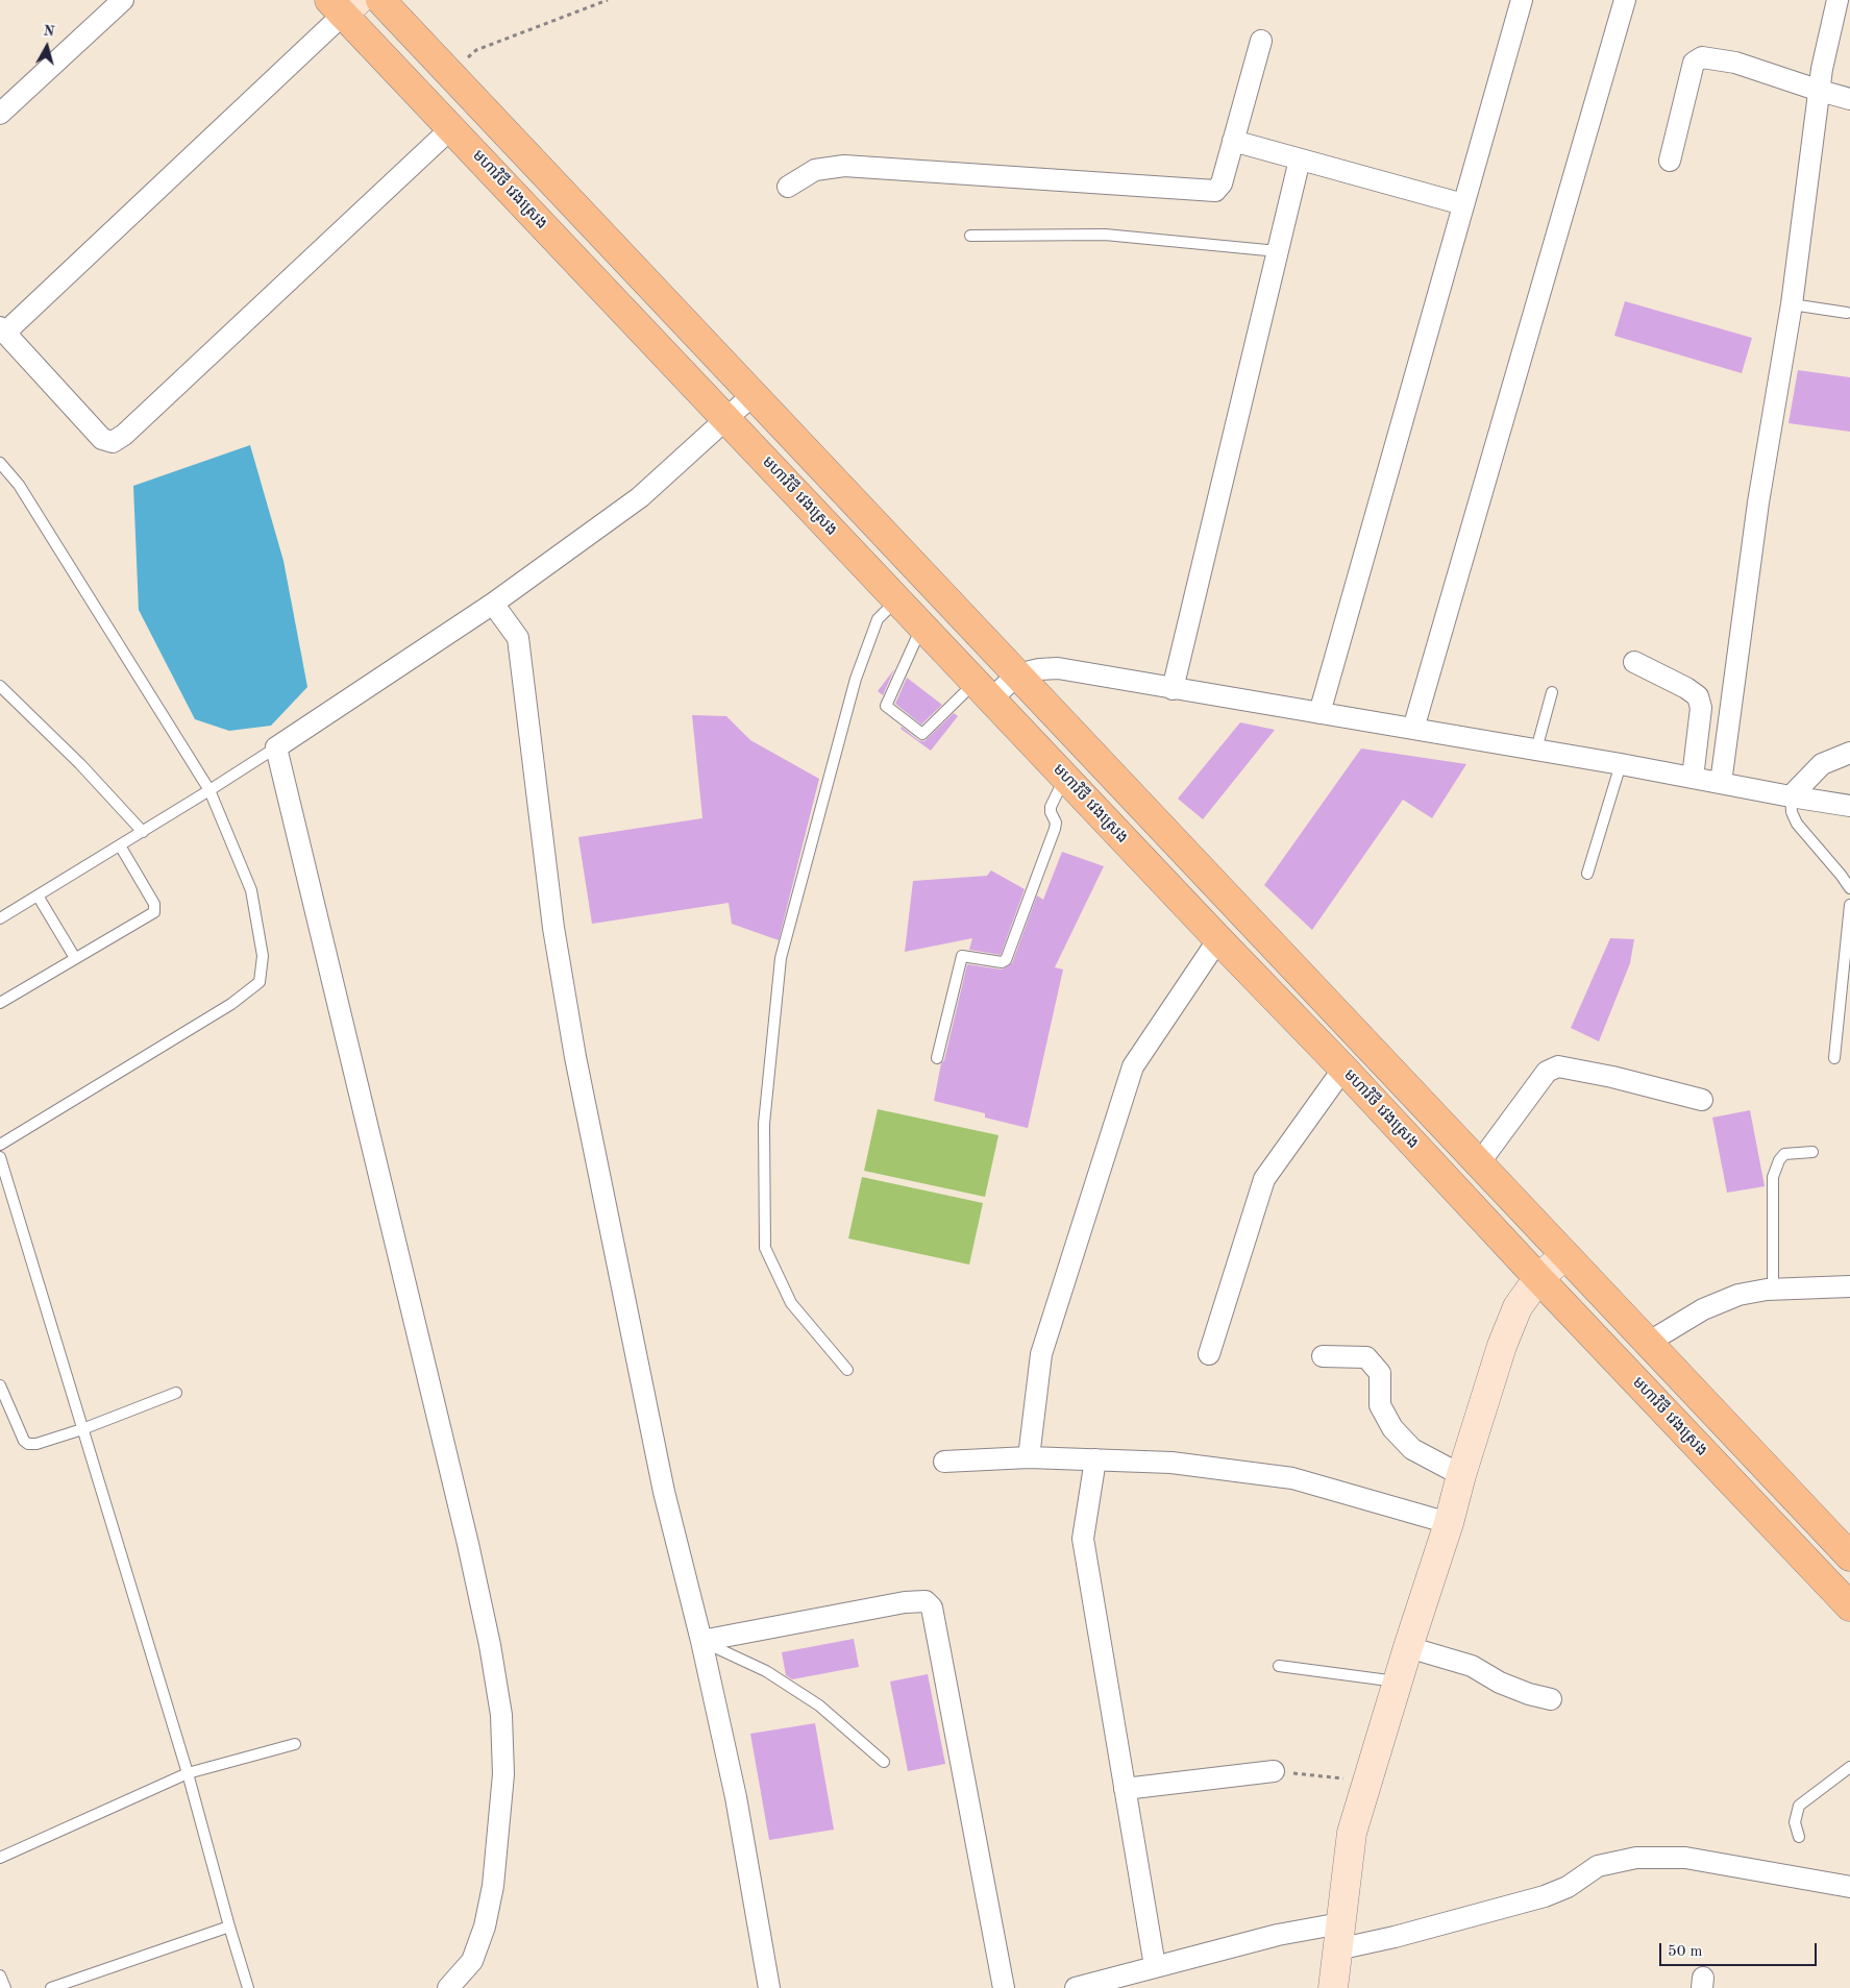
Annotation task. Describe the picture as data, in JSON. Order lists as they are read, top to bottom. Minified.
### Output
{"streets":{"main road":["មហាវិថី វេងស្រេង"]},"scale_bar":"50 m","north":"top"}
